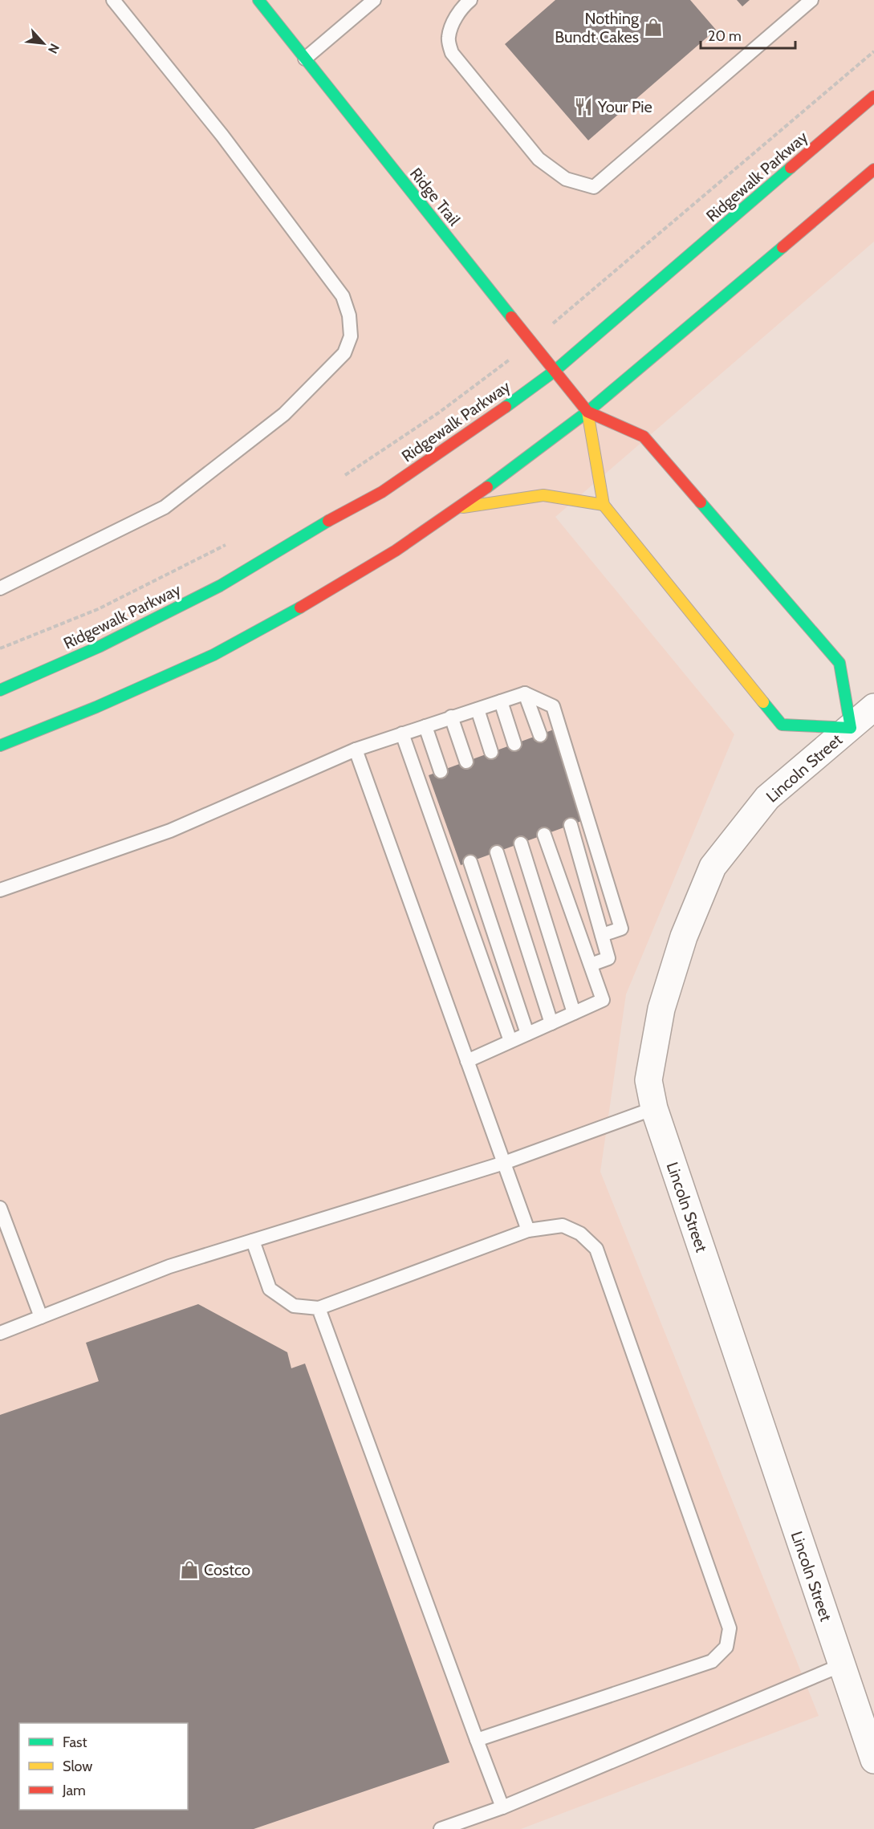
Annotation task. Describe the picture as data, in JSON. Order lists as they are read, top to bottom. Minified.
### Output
{"streets":{"main road":["Ridgewalk Parkway","Ridge Trail"],"street":["Lincoln Street"]},"crossings":[["Ridgewalk Parkway","Ridge Trail"]],"places":{"shop":["Nothing Bundt Cakes","Costco"],"restaurant":["Your Pie"]},"legend":["Fast","Slow","Jam"],"scale_bar":"20 m","north":"bottom right"}
